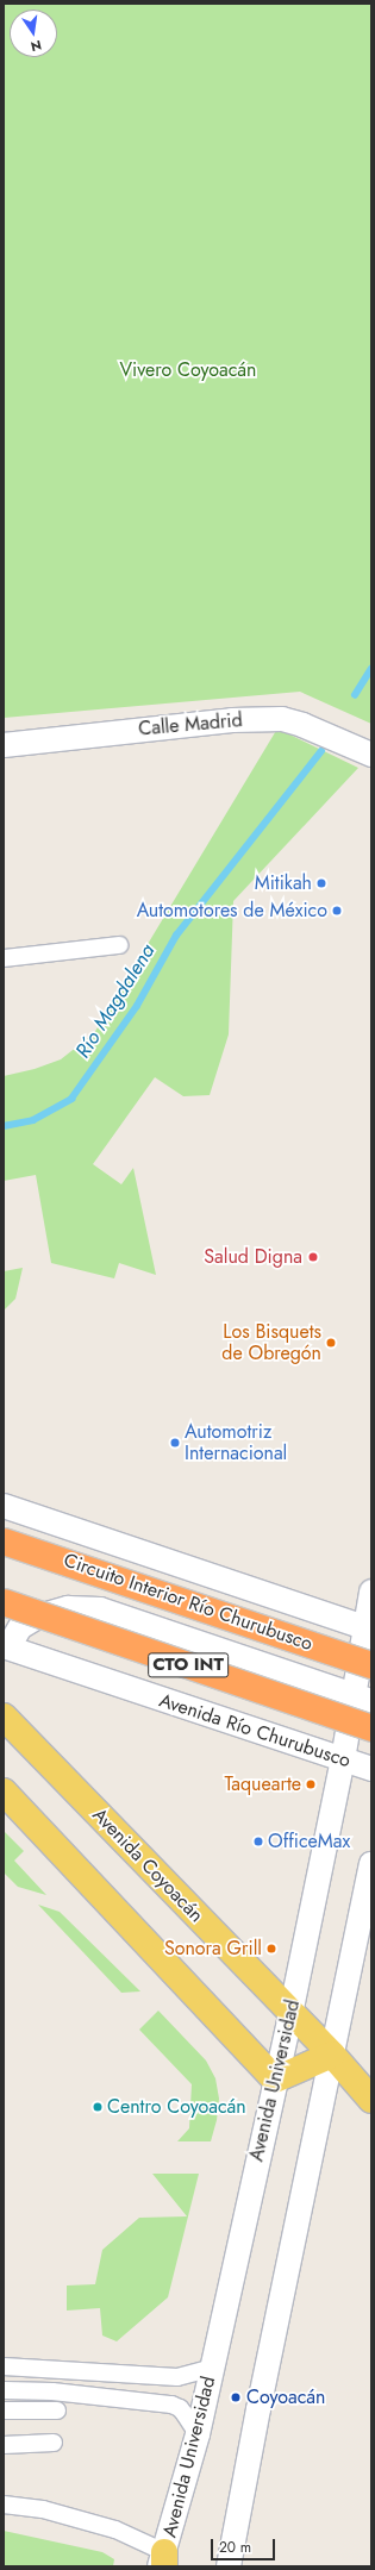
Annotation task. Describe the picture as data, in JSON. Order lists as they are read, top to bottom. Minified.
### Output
{"streets":{"highway":["Circuito Interior Río Churubusco","CTO INT"],"main road":["Calle Madrid","Avenida Río Churubusco","Avenida Coyoacán","Avenida Universidad"]},"crossings":[["Avenida Río Churubusco","Avenida Universidad"],["Avenida Coyoacán","Avenida Universidad"]],"water":["Río Magdalena"],"parks":["Vivero Coyoacán"],"places":["Mitikah","Automotores de México","Salud Digna","Los Bisquets de Obregón","Automotriz Internacional","Taquearte","OfficeMax","Sonora Grill","Centro Coyoacán","Coyoacán"],"scale_bar":"20 m","north":"bottom"}
